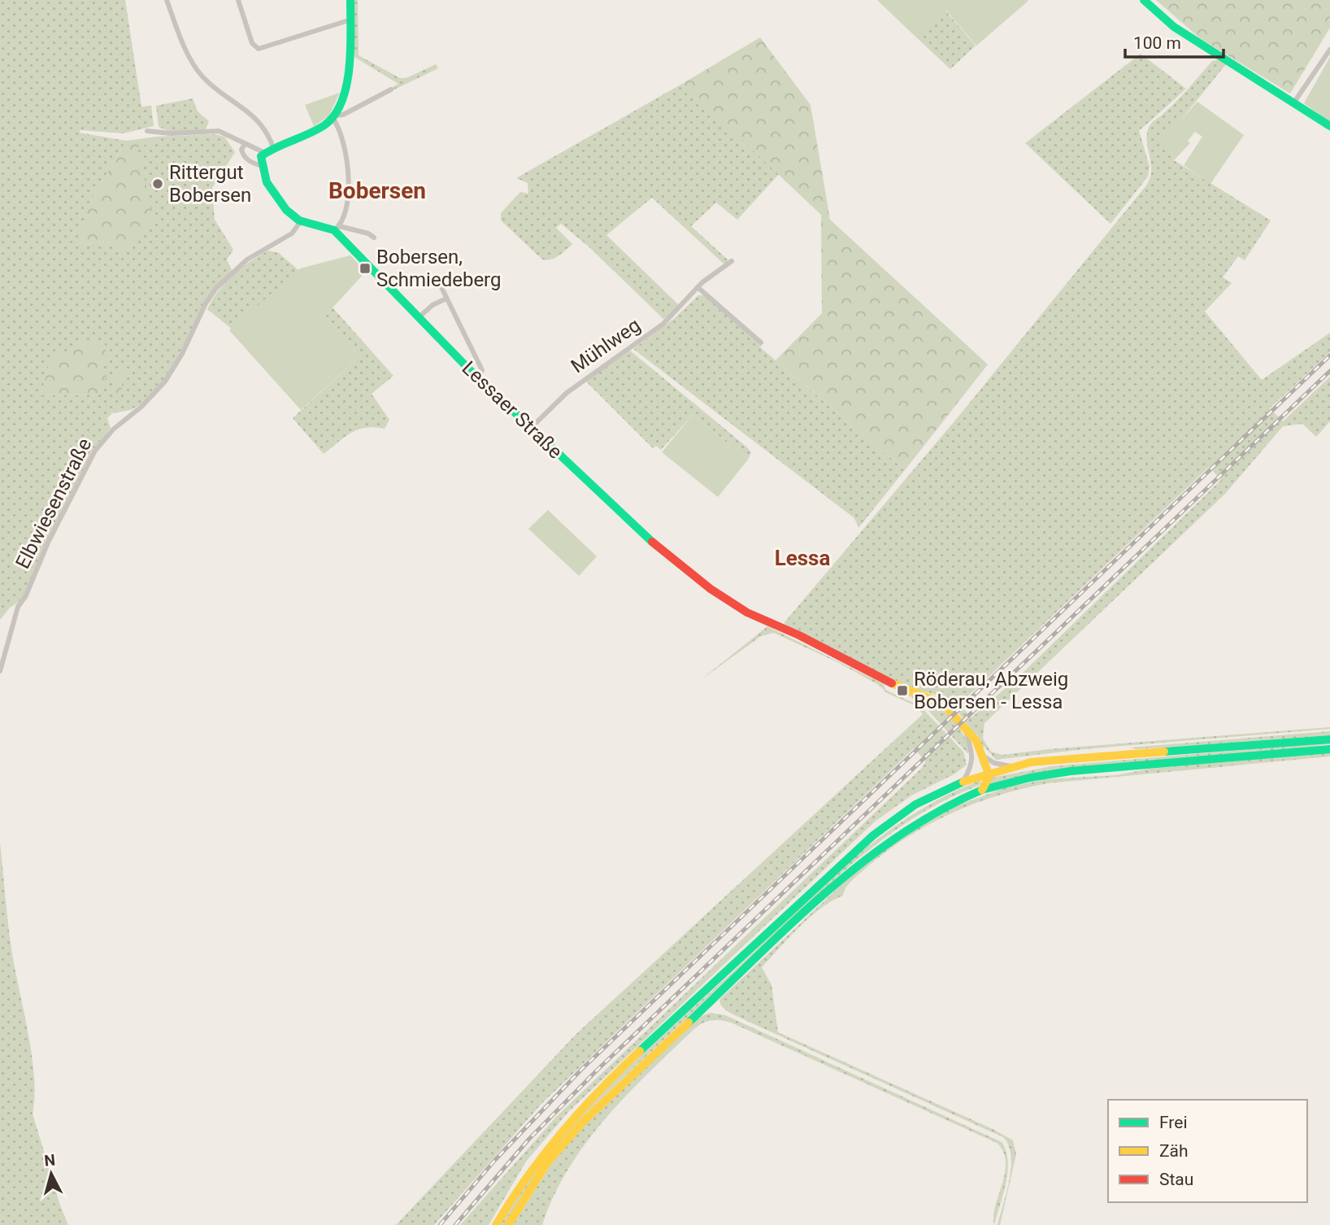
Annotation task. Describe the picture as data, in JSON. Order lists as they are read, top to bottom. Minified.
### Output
{"streets":{"main road":["Lessaer Straße"],"street":["Mühlweg","Elbwiesenstraße"]},"crossings":[["Mühlweg","Lessaer Straße"],["Lessaer Straße","Elbwiesenstraße"]],"districts":["Bobersen","Lessa"],"places":{"other":["Rittergut Bobersen"],"transit":["Bobersen, Schmiedeberg","Röderau, Abzweig Bobersen - Lessa"]},"legend":["Frei","Zäh","Stau"],"scale_bar":"100 m","north":"top"}
